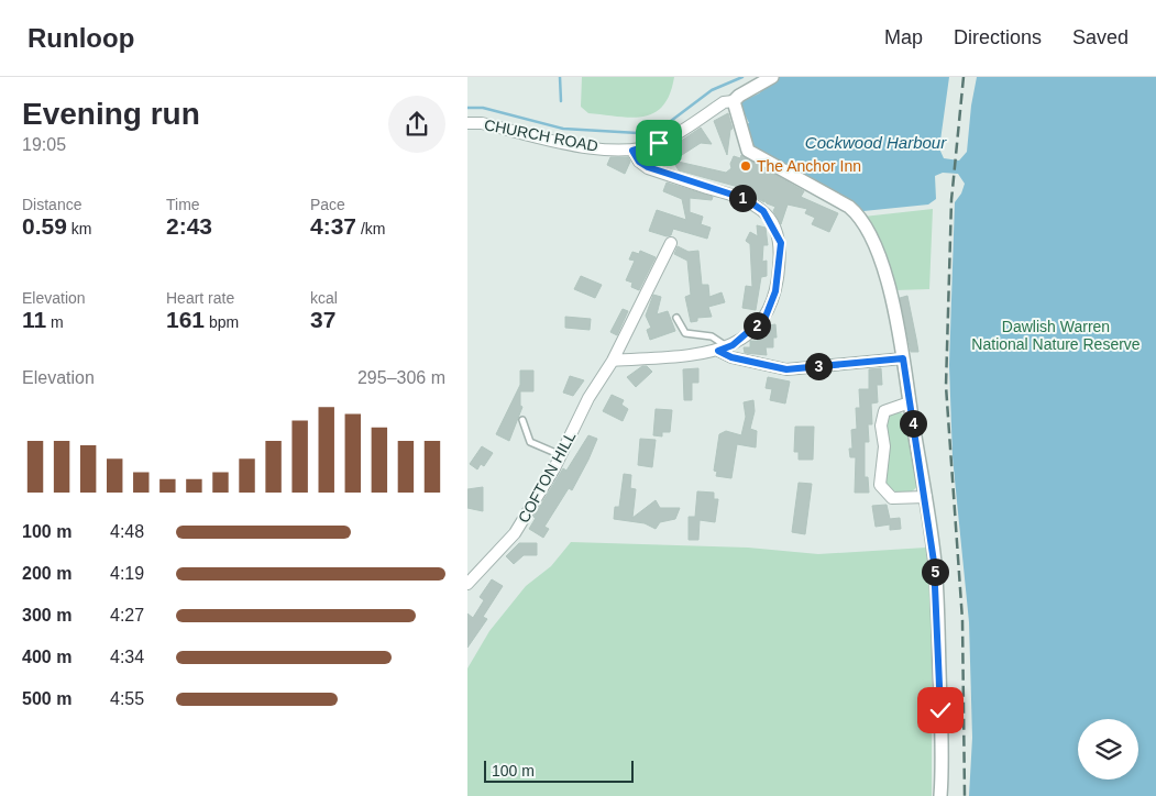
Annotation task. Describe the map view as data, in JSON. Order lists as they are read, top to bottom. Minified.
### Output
{"streets":{"street":["CHURCH ROAD","COFTON HILL"]},"water":["Cockwood Harbour"],"parks":["Dawlish Warren National Nature Reserve"],"places":["The Anchor Inn"],"scale_bar":"100 m","page":{"header":"Runloop","nav":["Map","Directions","Saved"],"heading":["Evening run","19:05"],"stats":[["Distance","0.59 km"],["Time","2:43"],["Pace","4:37 /km"],["Elevation","11 m"],["Heart rate","161 bpm"],["kcal","37"]],"pins":["1","2","3","4","5"],"chart":["Elevation","295–306 m"],"list":[{"name":"100 m","note":"4:48"},{"name":"200 m","note":"4:19"},{"name":"300 m","note":"4:27"},{"name":"400 m","note":"4:34"},{"name":"500 m","note":"4:55"}],"scale":"100 m"}}
